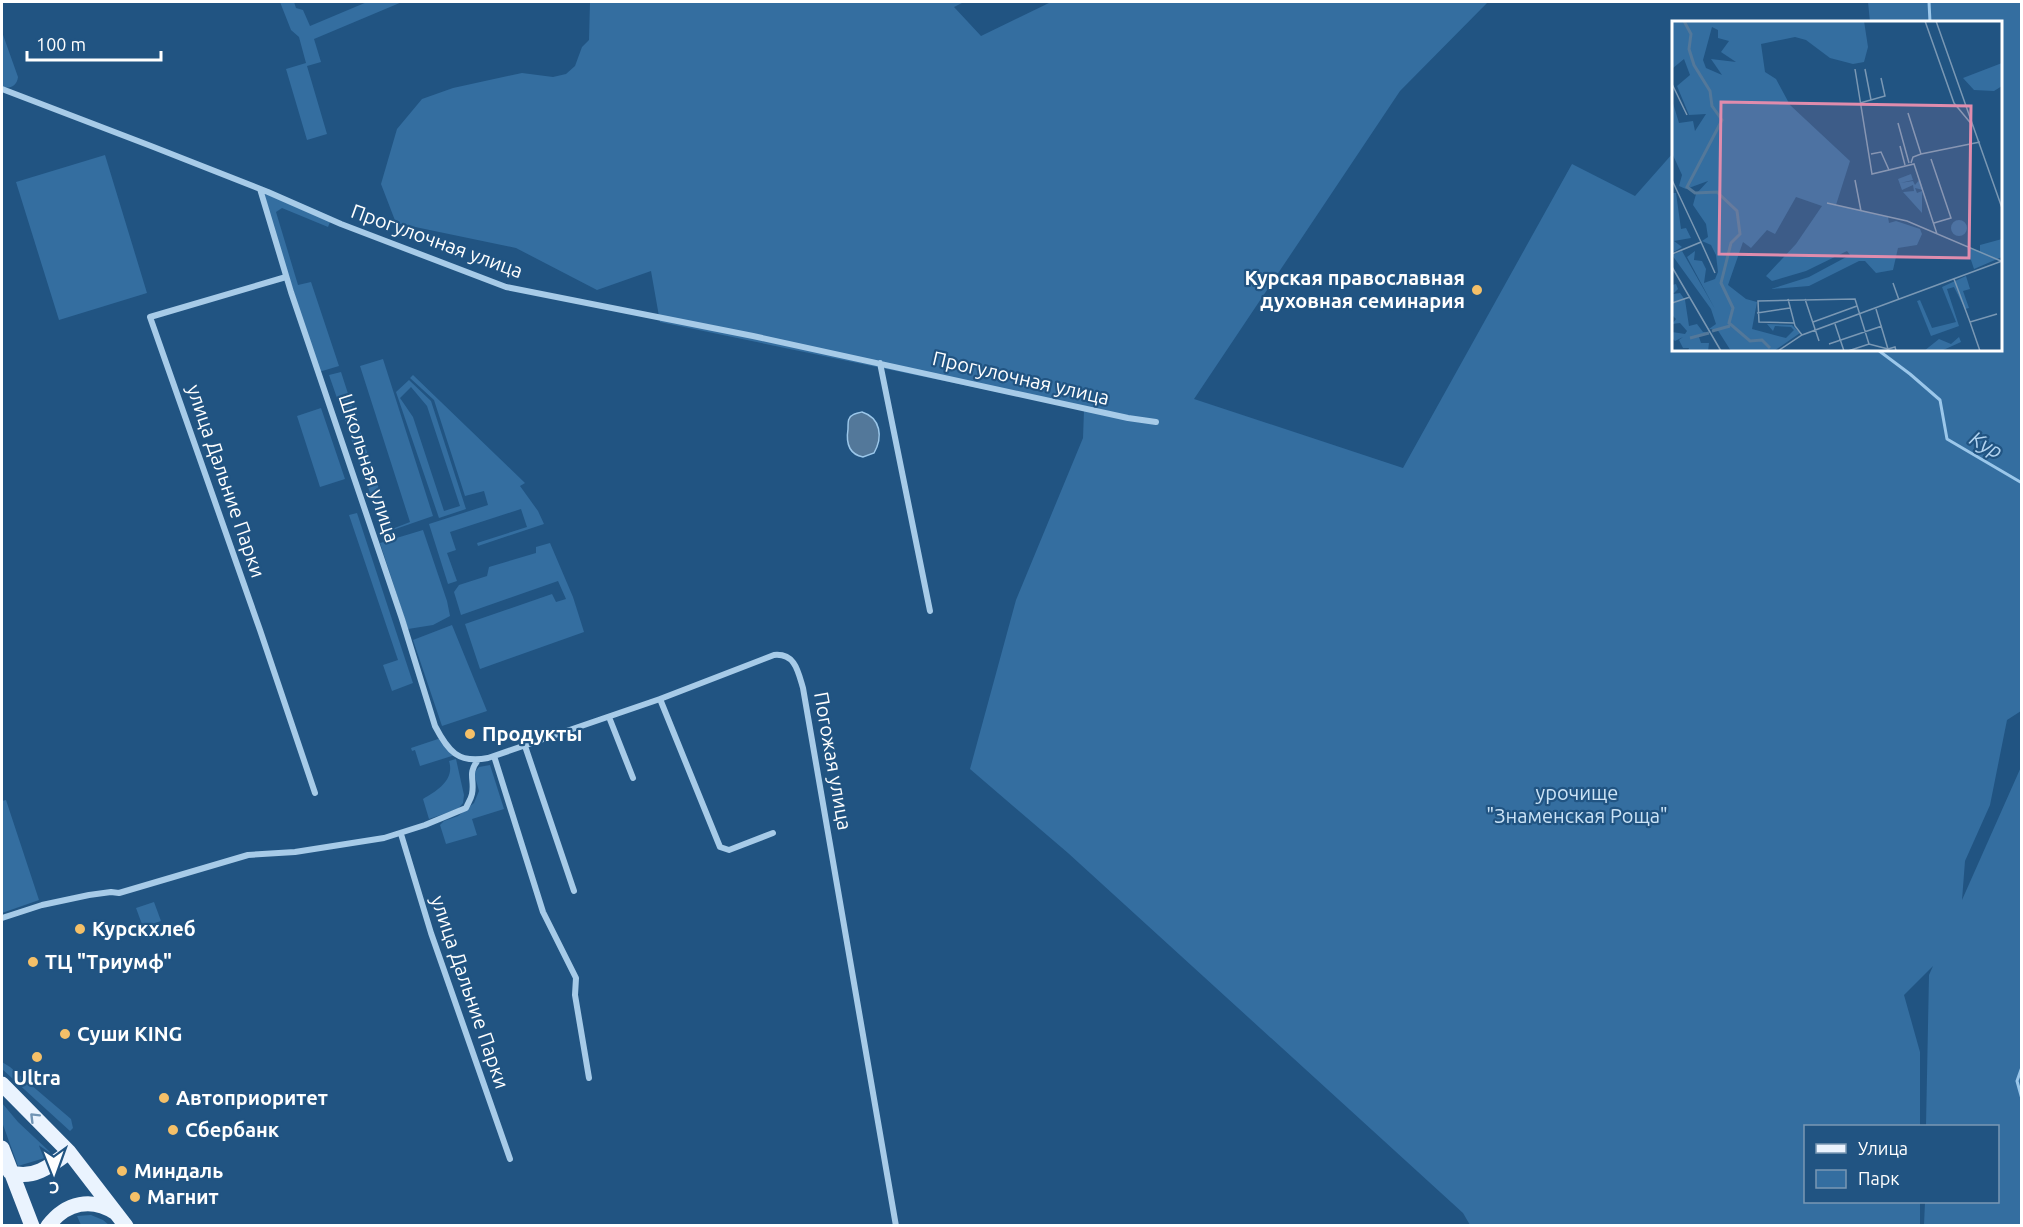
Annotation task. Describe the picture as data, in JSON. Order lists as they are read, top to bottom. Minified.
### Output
{"streets":{"street":["Прогулочная улица","Школьная улица","улица Дальние Парки","Погожая улица"]},"crossings":[["Прогулочная улица","Школьная улица"],["Школьная улица","улица Дальние Парки"],["Школьная улица","Погожая улица"]],"water":["Кур"],"parks":["урочище \"Знаменская Роща\""],"places":["Курская православная духовная семинария","Продукты","Курскхлеб","ТЦ \"Триумф\"","Суши KING","Ultra","Автоприоритет","Сбербанк","Миндаль","Магнит"],"legend":["Улица","Парк"],"scale_bar":"100 m","north":"bottom"}
